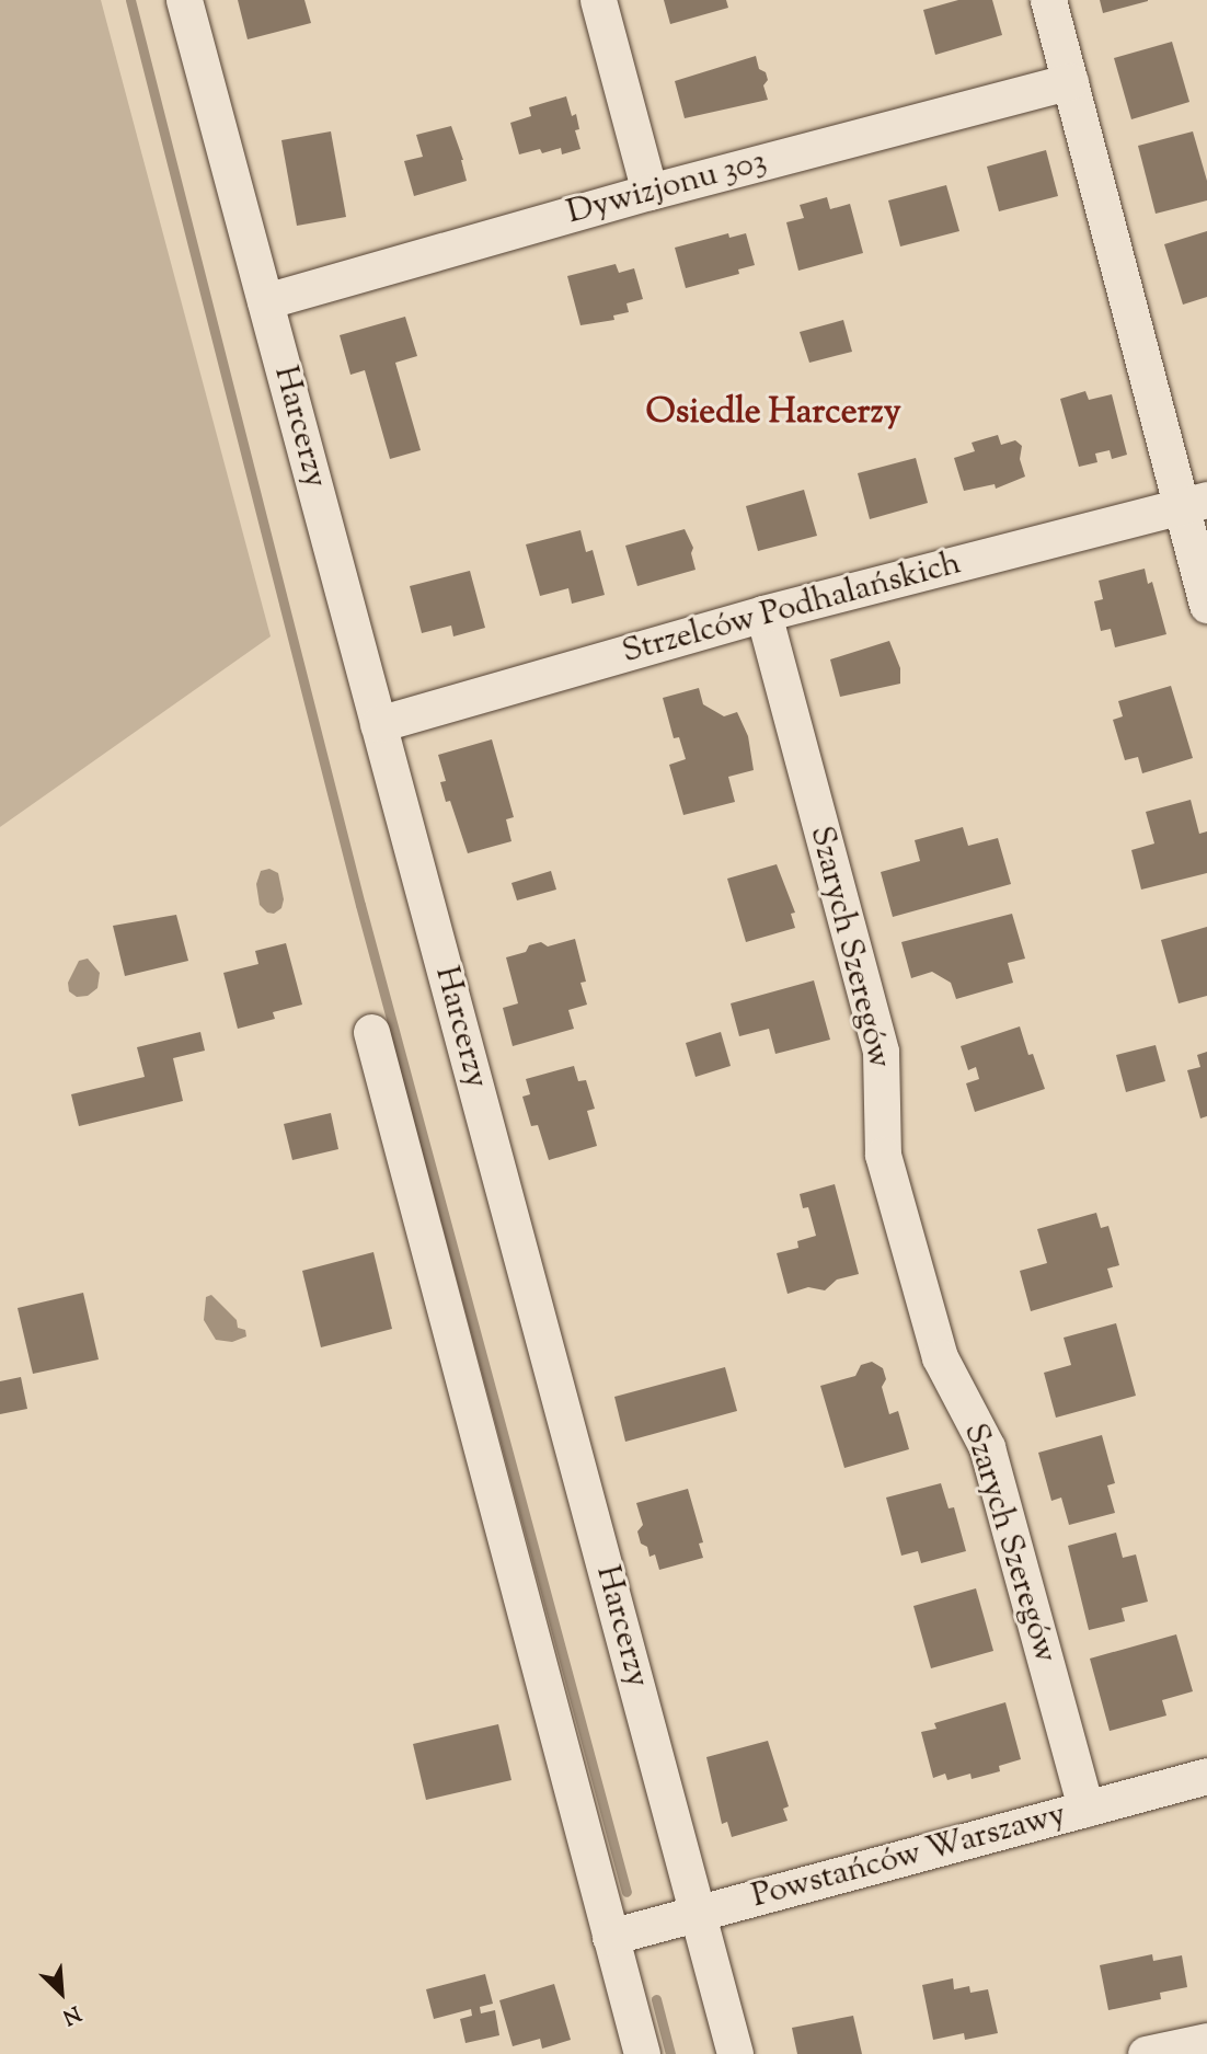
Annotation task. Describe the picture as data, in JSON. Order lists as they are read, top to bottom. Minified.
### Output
{"streets":{"street":["Dywizjonu 303","Harcerzy","Strzelców Podhalańskich","Szarych Szeregów","Powstańców Warszawy"]},"crossings":[["Dywizjonu 303","Harcerzy"],["Harcerzy","Strzelców Podhalańskich"],["Harcerzy","Powstańców Warszawy"],["Strzelców Podhalańskich","Szarych Szeregów"],["Szarych Szeregów","Powstańców Warszawy"]],"districts":["Osiedle Harcerzy"],"north":"bottom right"}
